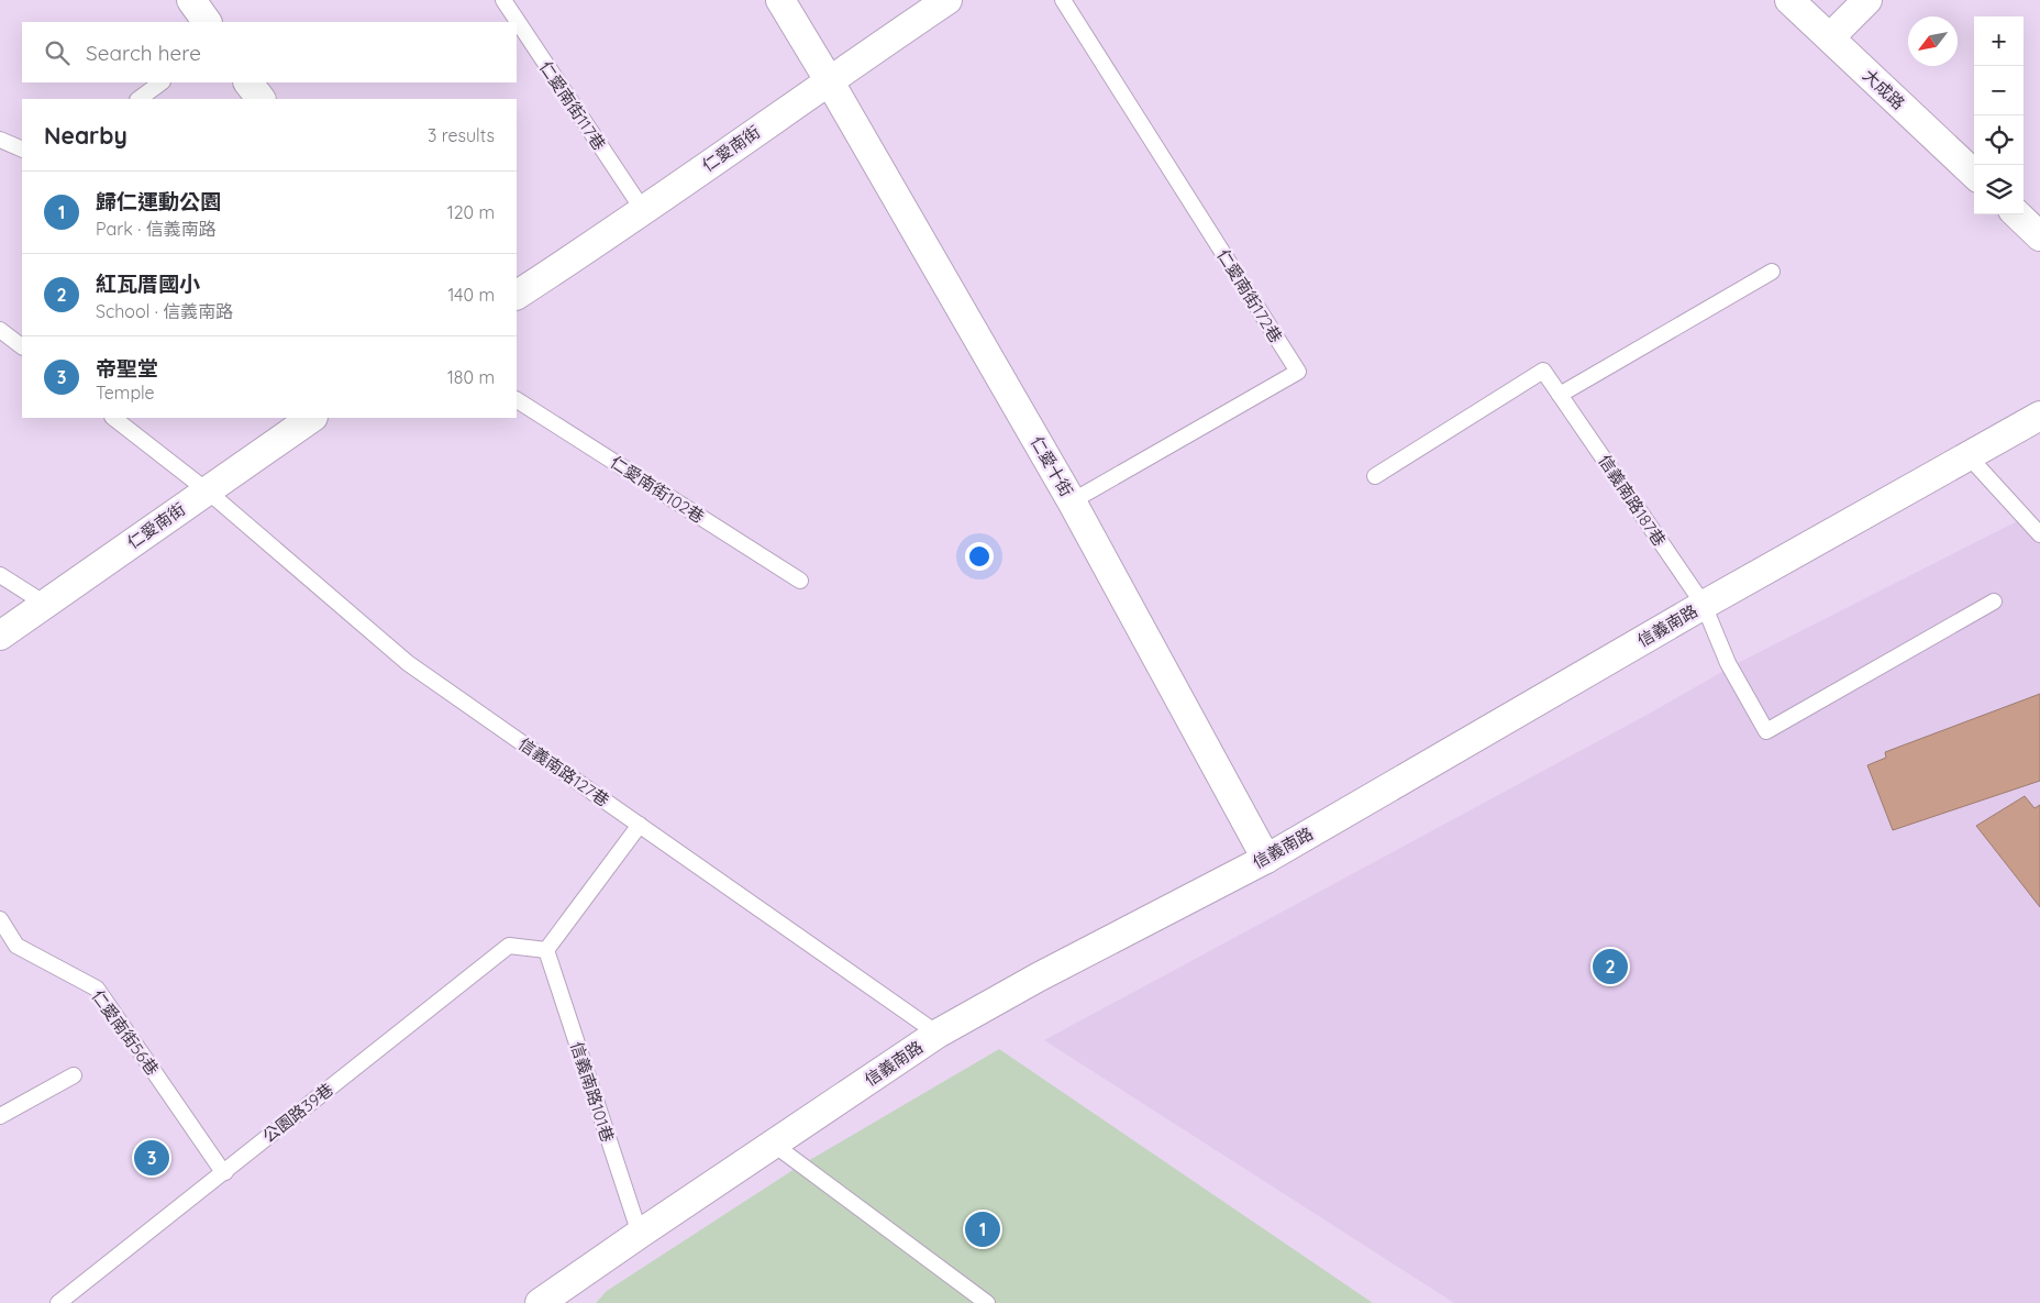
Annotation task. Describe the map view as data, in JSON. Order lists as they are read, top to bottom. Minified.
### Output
{"streets":{"street":["大成路","仁愛南街","仁愛十街","信義南路"],"lane":["仁愛南街117巷","仁愛南街172巷","仁愛南街102巷","信義南路187巷","信義南路127巷","仁愛南街56巷","信義南路101巷","公園路39巷"]},"crossings":[["仁愛南街117巷","仁愛南街"],["仁愛南街","仁愛十街"],["仁愛南街","信義南路127巷"],["仁愛南街172巷","仁愛十街"],["仁愛十街","信義南路"],["信義南路187巷","信義南路"],["信義南路","信義南路127巷"],["信義南路","信義南路101巷"],["仁愛南街56巷","公園路39巷"],["信義南路101巷","公園路39巷"]],"north":"bottom left","page":{"map_buttons":["+","−"],"search":"Search here","heading":["Nearby","3 results"],"list":[{"mark":"1","name":"歸仁運動公園","note":"Park · 信義南路","value":"120 m"},{"mark":"2","name":"紅瓦厝國小","note":"School · 信義南路","value":"140 m"},{"mark":"3","name":"帝聖堂","note":"Temple","value":"180 m"}],"pins":["2","3","1"]}}
